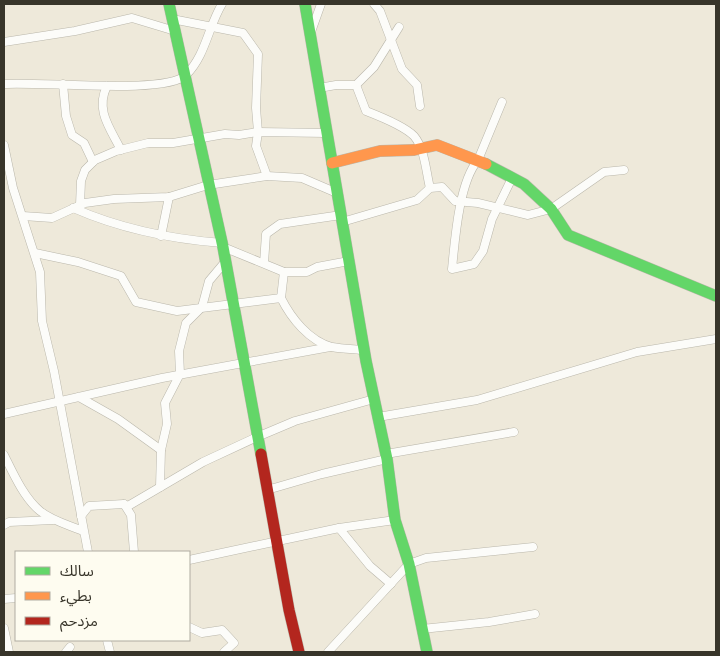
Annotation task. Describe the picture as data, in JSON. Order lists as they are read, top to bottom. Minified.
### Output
{"legend":["سالك","بطيء","مزدحم"]}
